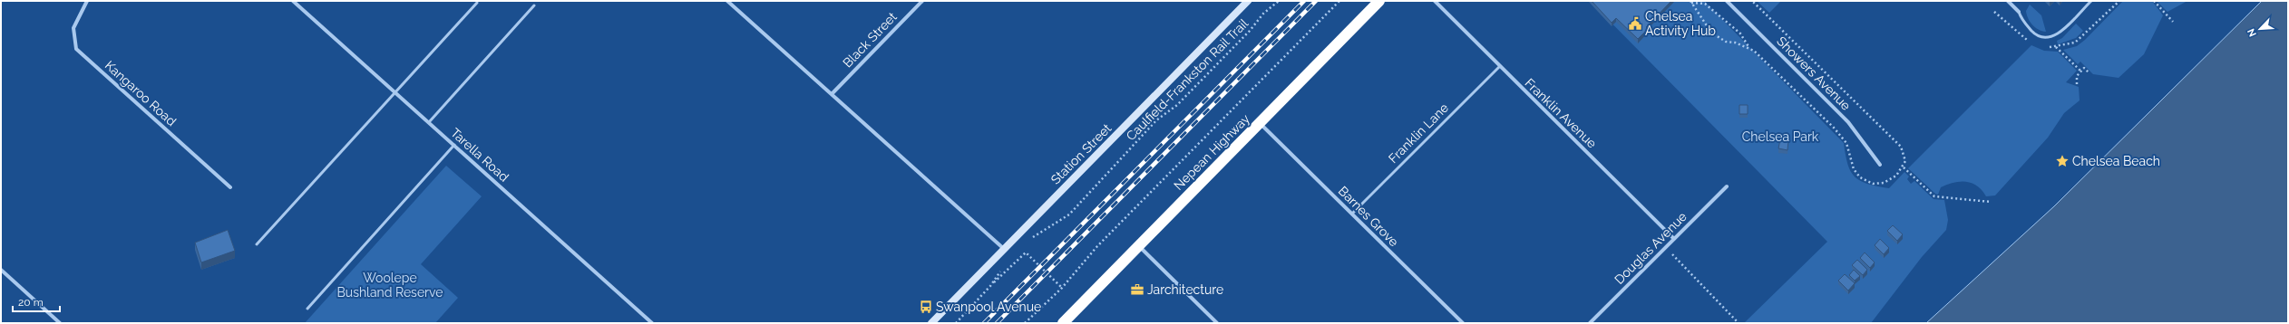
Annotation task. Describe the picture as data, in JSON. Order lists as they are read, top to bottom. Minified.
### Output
{"streets":{"highway":["Nepean Highway"],"street":["Black Street","Showers Avenue","Kangaroo Road","Franklin Avenue","Station Street","Tarella Road","Barnes Grove","Douglas Avenue"],"lane":["Franklin Lane"],"path":["Caulfield-Frankston Rail Trail"]},"crossings":[["Franklin Avenue","Franklin Lane"],["Franklin Avenue","Douglas Avenue"],["Franklin Lane","Barnes Grove"],["Nepean Highway","Barnes Grove"]],"parks":["Chelsea Park","Woolepe Bushland Reserve"],"places":{"public building":["Chelsea Activity Hub"],"place":["Chelsea Beach"],"office":["Jarchitecture"],"bus stop":["Swanpool Avenue"]},"scale_bar":"20 m","north":"bottom left"}
